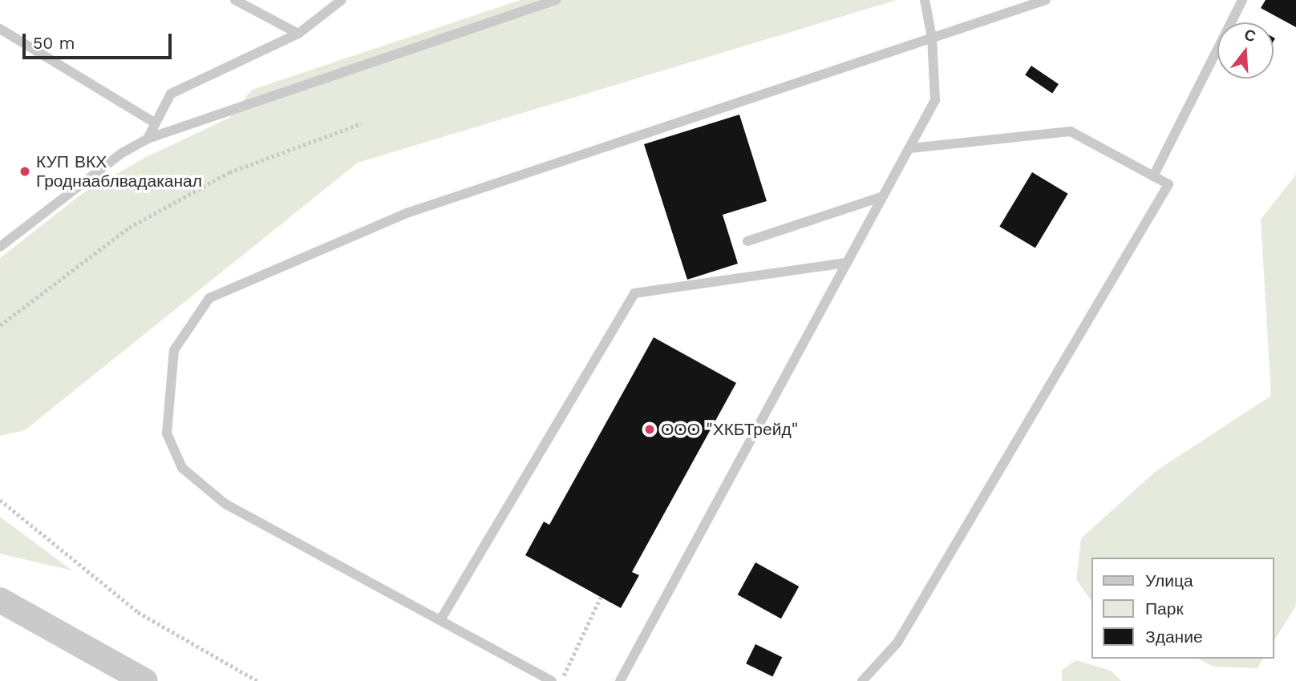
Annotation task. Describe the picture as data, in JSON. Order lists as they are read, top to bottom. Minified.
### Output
{"places":["КУП ВКХ Гроднааблвадаканал","ООО \"ХКБТрейд\""],"legend":["Улица","Парк","Здание"],"scale_bar":"50 m","north":"top"}
